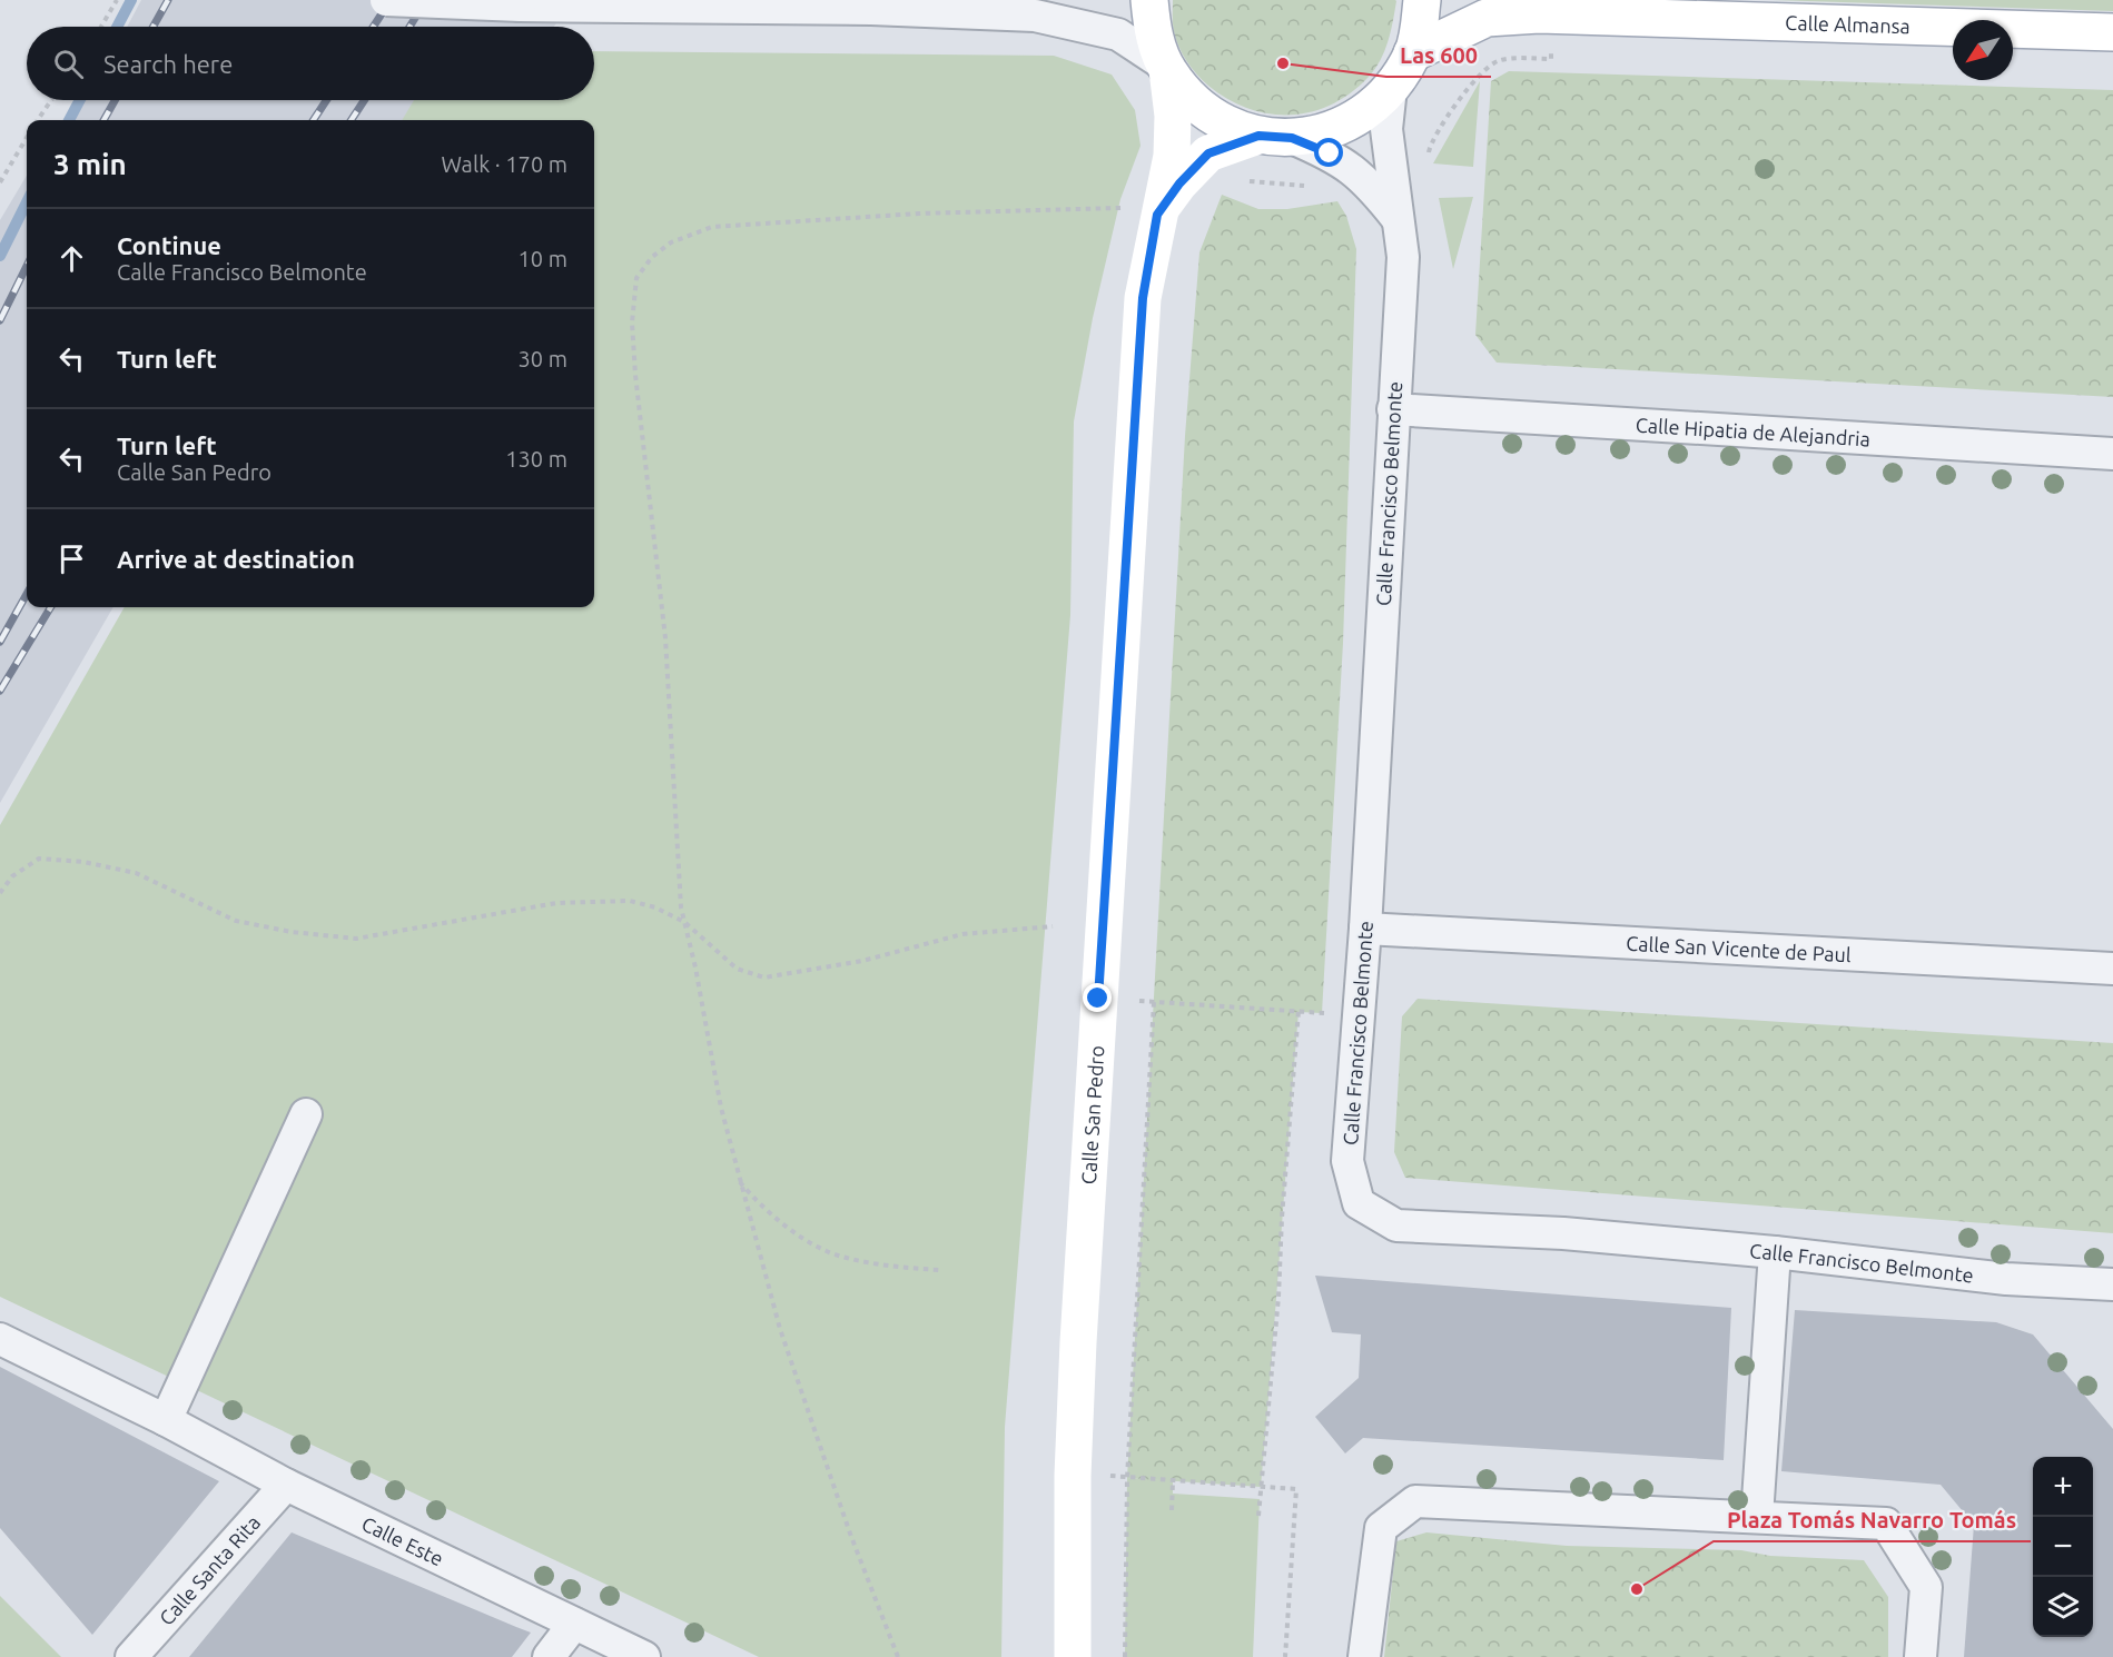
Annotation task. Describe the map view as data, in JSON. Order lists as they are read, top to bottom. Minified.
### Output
{"streets":{"main road":["Calle Almansa","Calle San Pedro"],"street":["Calle Hipatia de Alejandria","Calle Francisco Belmonte","Calle San Vicente de Paul","Calle Este","Calle Santa Rita"]},"crossings":[["Calle Hipatia de Alejandria","Calle Francisco Belmonte"],["Calle Francisco Belmonte","Calle San Vicente de Paul"],["Calle Este","Calle Santa Rita"]],"places":["Las 600","Plaza Tomás Navarro Tomás"],"north":"bottom left","page":{"search":"Search here","heading":["3 min","Walk · 170 m"],"list":[["Continue","Calle Francisco Belmonte","10 m"],["Turn left","30 m"],["Turn left","Calle San Pedro","130 m"],"Arrive at destination"],"map_buttons":["+","−"]}}
